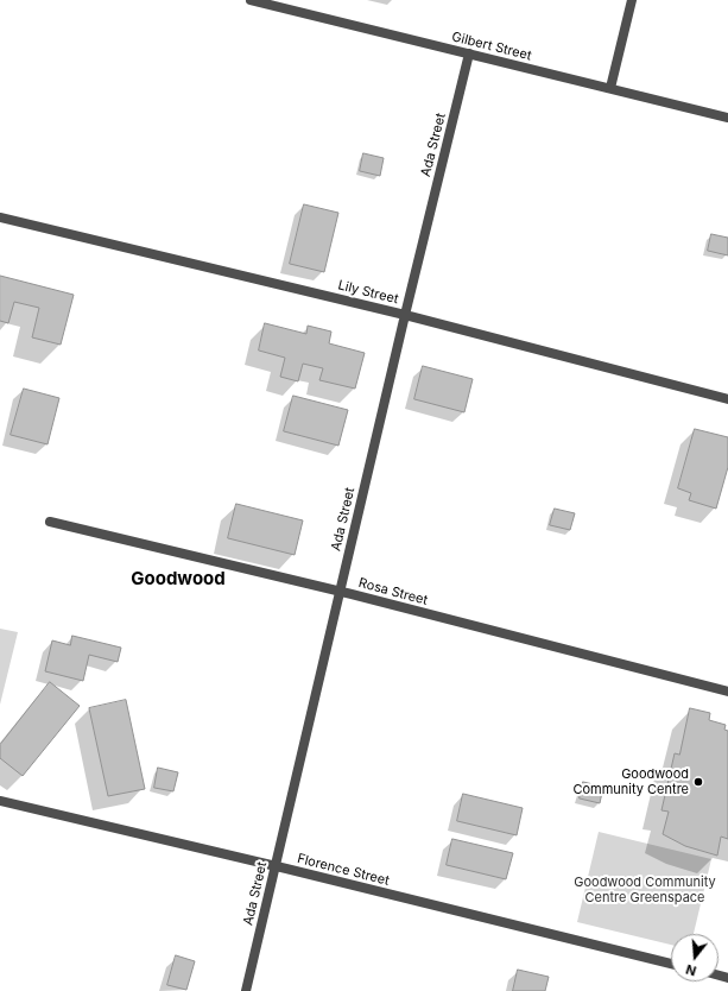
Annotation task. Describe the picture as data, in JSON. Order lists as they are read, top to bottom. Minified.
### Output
{"streets":{"street":["Gilbert Street","Ada Street","Lily Street","Rosa Street","Florence Street"]},"crossings":[["Gilbert Street","Ada Street"],["Ada Street","Lily Street"],["Ada Street","Rosa Street"],["Ada Street","Florence Street"]],"districts":["Goodwood"],"parks":["Goodwood Community Centre Greenspace"],"places":["Goodwood Community Centre"],"north":"bottom"}
